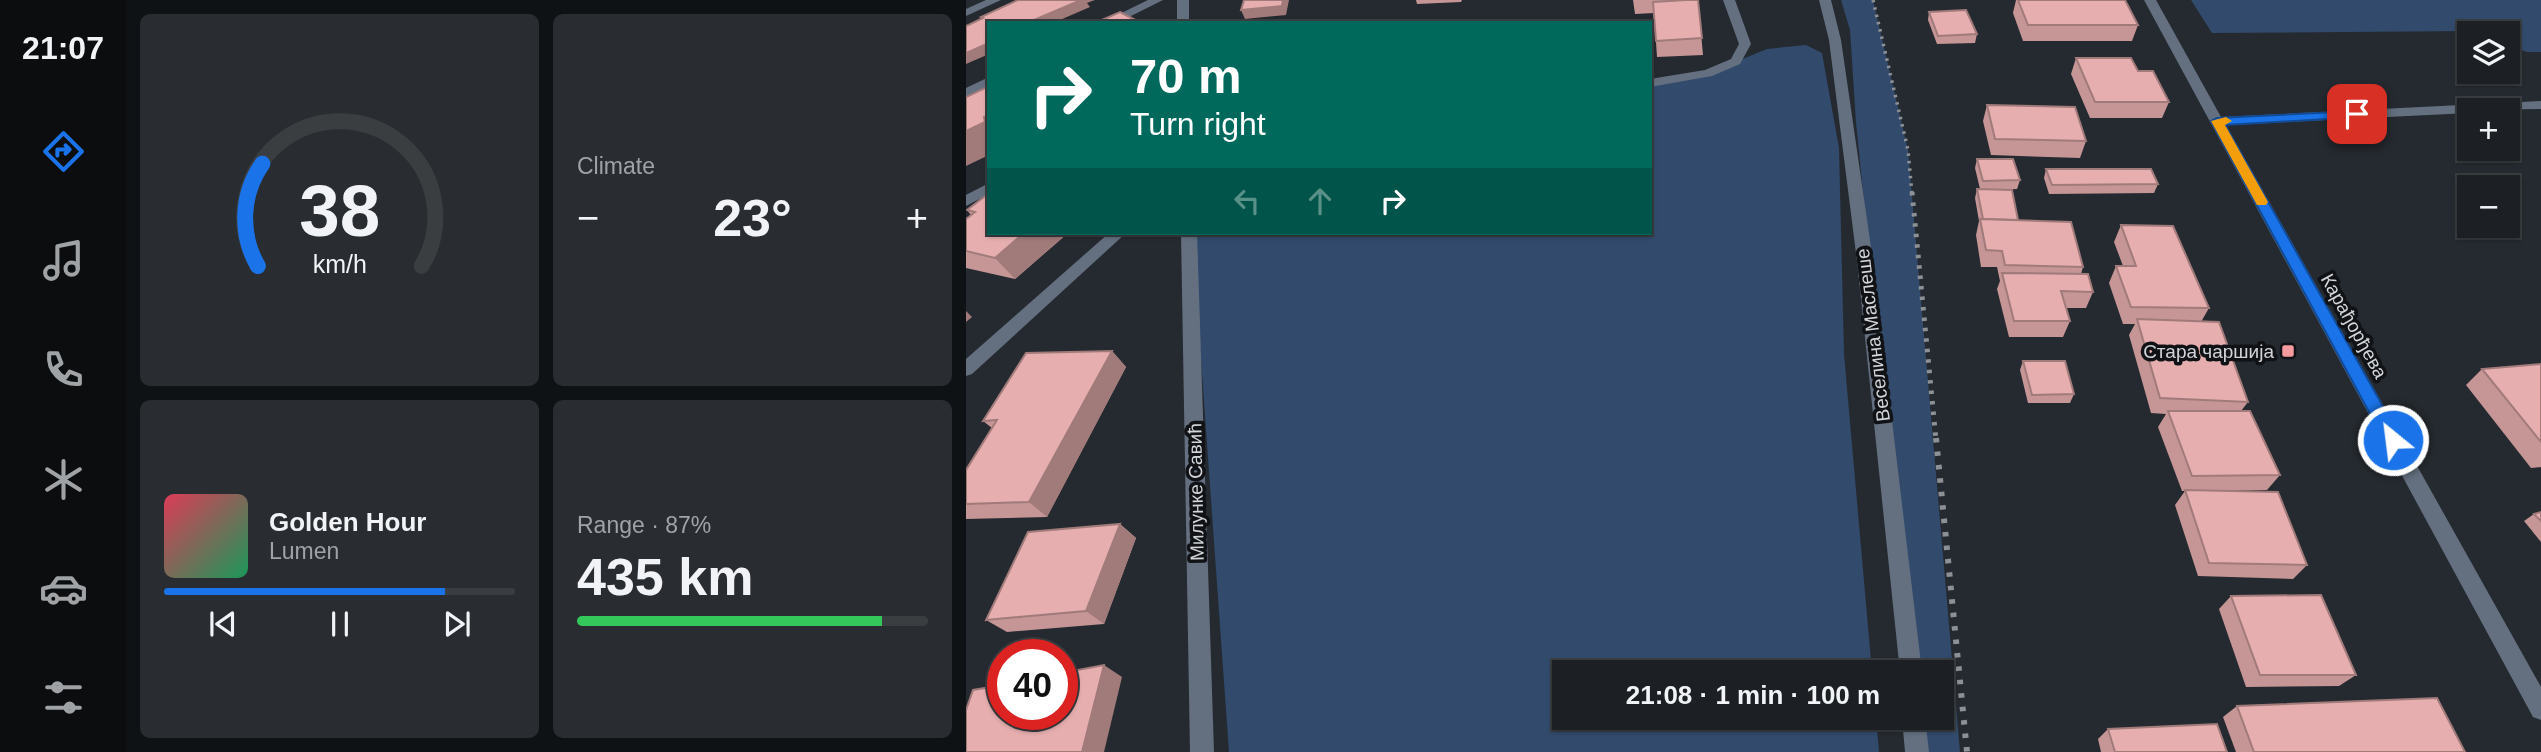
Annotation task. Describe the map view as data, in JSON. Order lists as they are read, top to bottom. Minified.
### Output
{"streets":{"street":["Карађорђева","Веселина Маслеше","Милунке Савић"]},"places":{"transit":["Стара чаршија"]},"page":{"tabs":"21:07","tile":["Climate",["Range · 87%","435 km"]],"map_buttons":["+","−"],"turn":["70 m","Turn right"],"heat":["−","23°","+"],"song":["Golden Hour","Lumen"],"limit":"40","trip":"21:08 · 1 min · 100 m","gauge":["38","km/h"]}}
